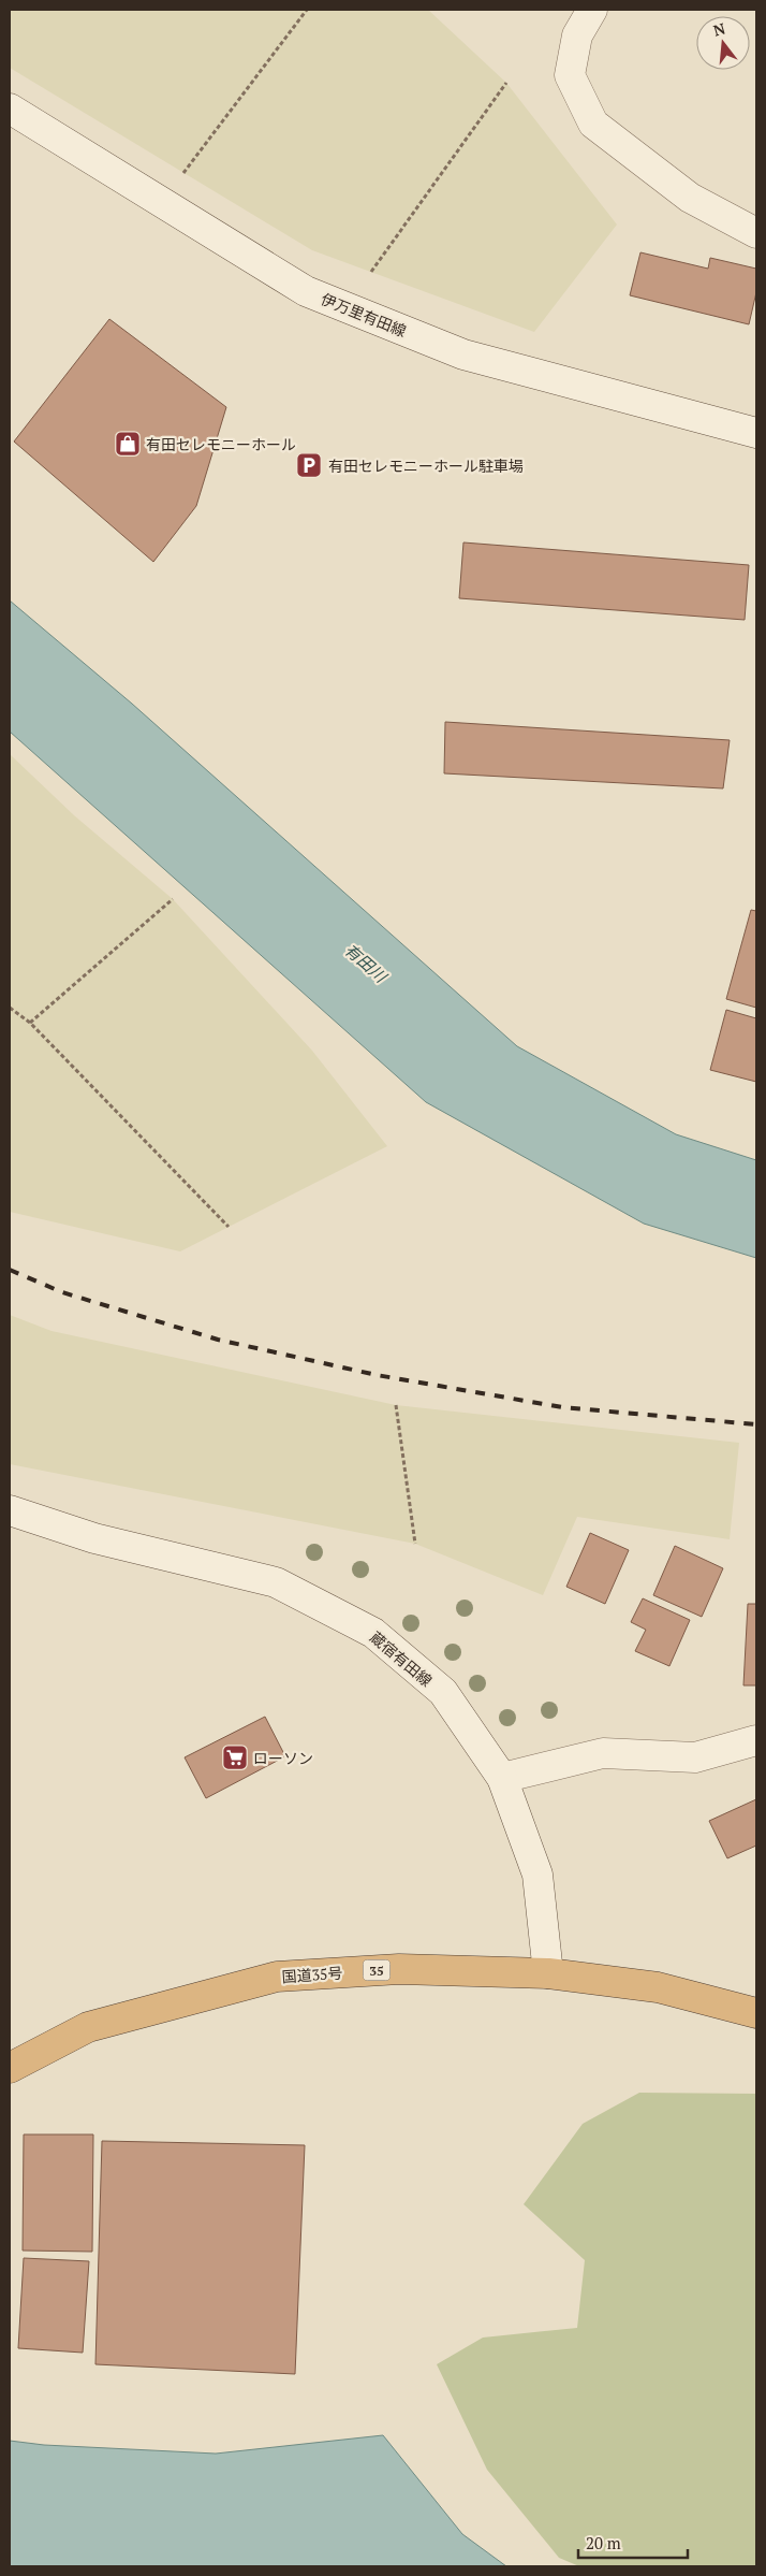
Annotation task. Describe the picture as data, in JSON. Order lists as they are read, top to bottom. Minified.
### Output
{"streets":{"highway":["35","国道35号"],"main road":["伊万里有田線","蔵宿有田線"]},"crossings":[["蔵宿有田線","国道35号"]],"water":["有田川"],"places":{"shop":["有田セレモニーホール"],"parking":["有田セレモニーホール駐車場"],"supermarket":["ローソン"]},"scale_bar":"20 m","north":"top"}
